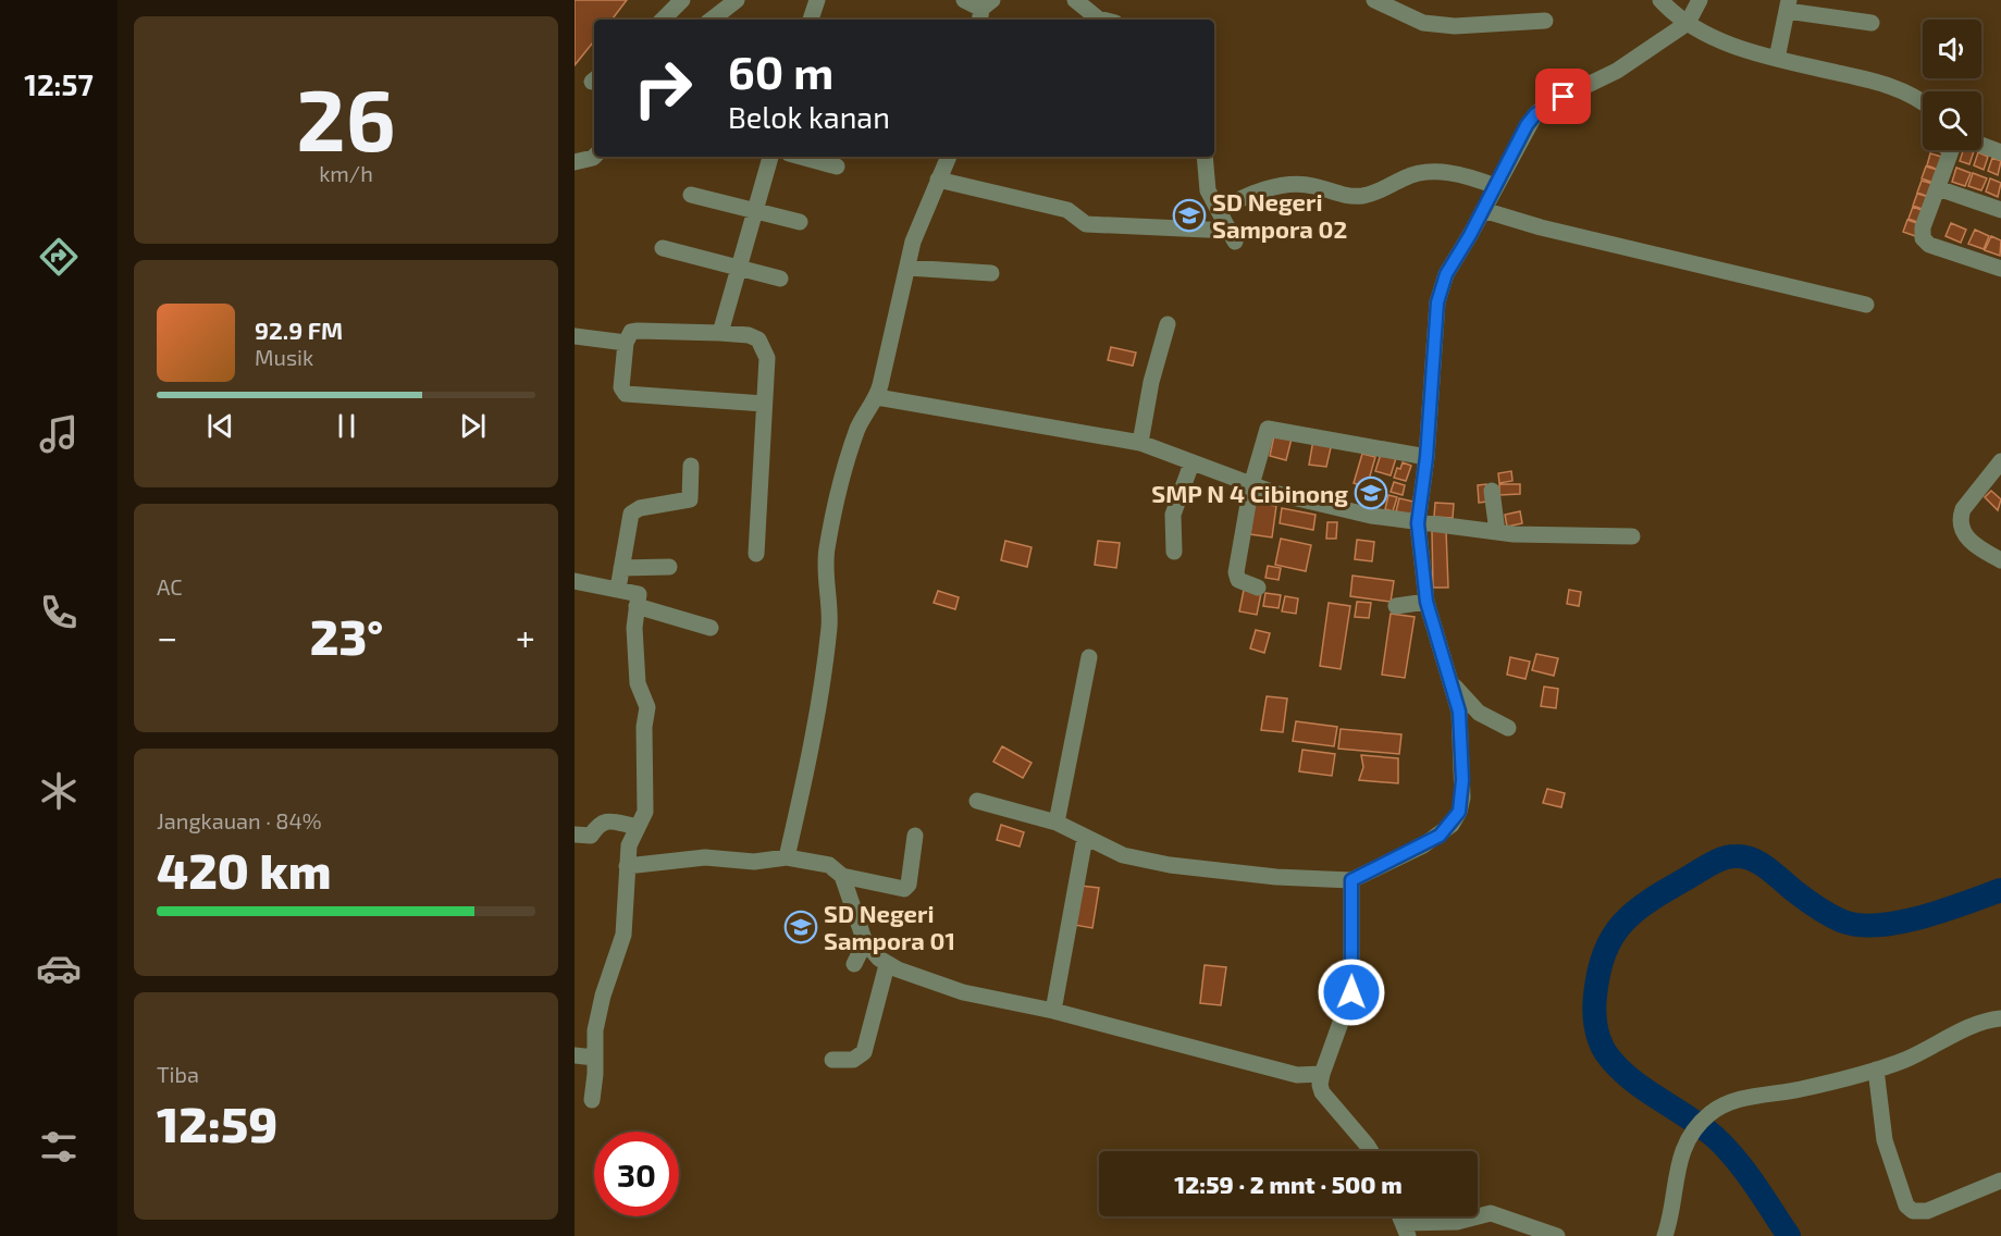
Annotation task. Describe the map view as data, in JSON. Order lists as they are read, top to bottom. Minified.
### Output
{"places":{"school or university":["SD Negeri Sampora 02","SMP N 4 Cibinong","SD Negeri Sampora 01"]},"page":{"tabs":"12:57","tile":[["26","km/h"],"AC",["Jangkauan · 84%","420 km"],["Tiba","12:59"]],"turn":["60 m","Belok kanan"],"song":["92.9 FM","Musik"],"heat":["−","23°","+"],"limit":"30","trip":"12:59 · 2 mnt · 500 m"}}
